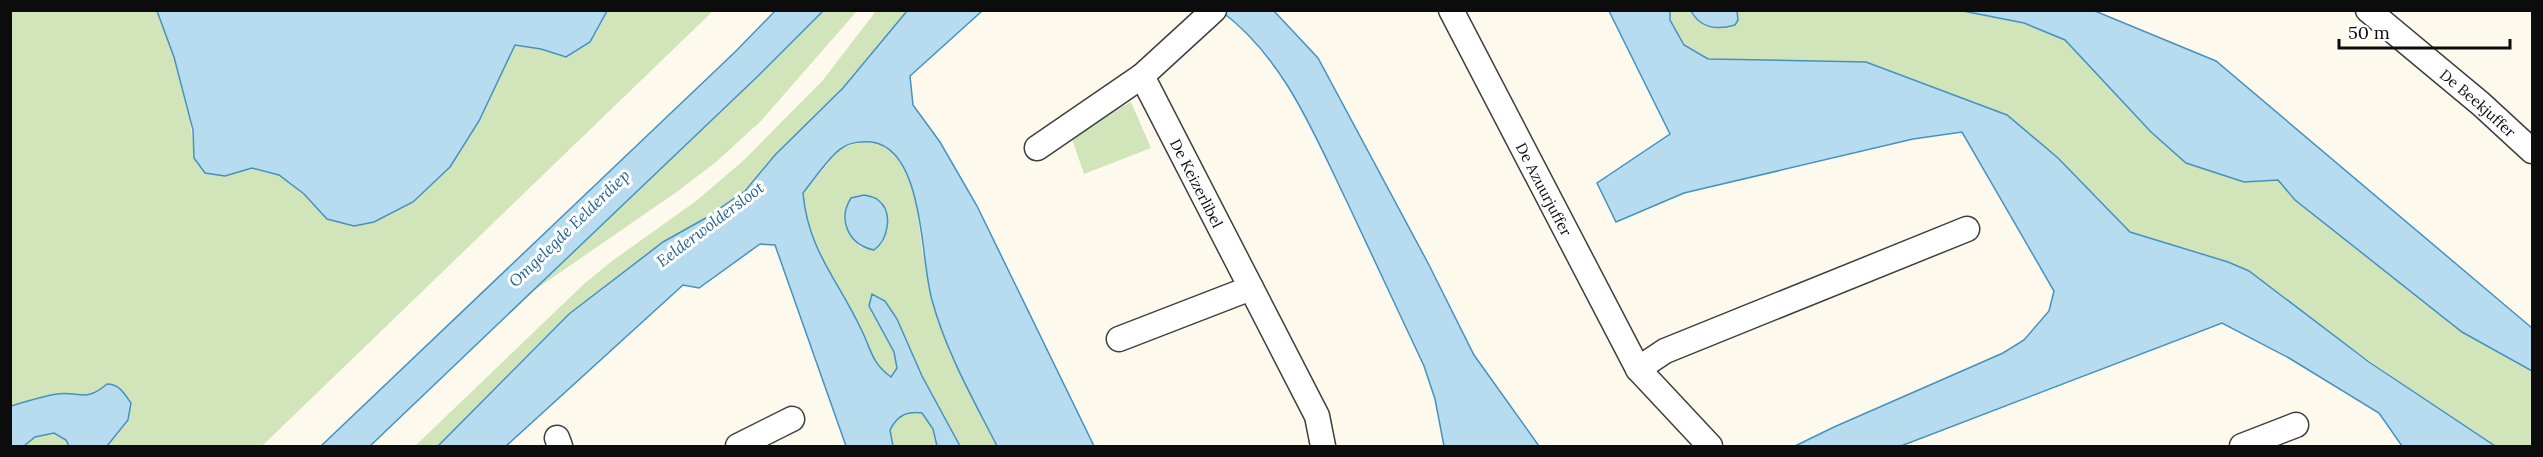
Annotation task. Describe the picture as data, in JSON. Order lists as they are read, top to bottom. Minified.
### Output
{"streets":{"street":["De Beekjuffer","De Keizerlibel","De Azuurjuffer"]},"water":["Eelderwoldersloot","Omgelegde Eelderdiep"],"scale_bar":"50 m"}
